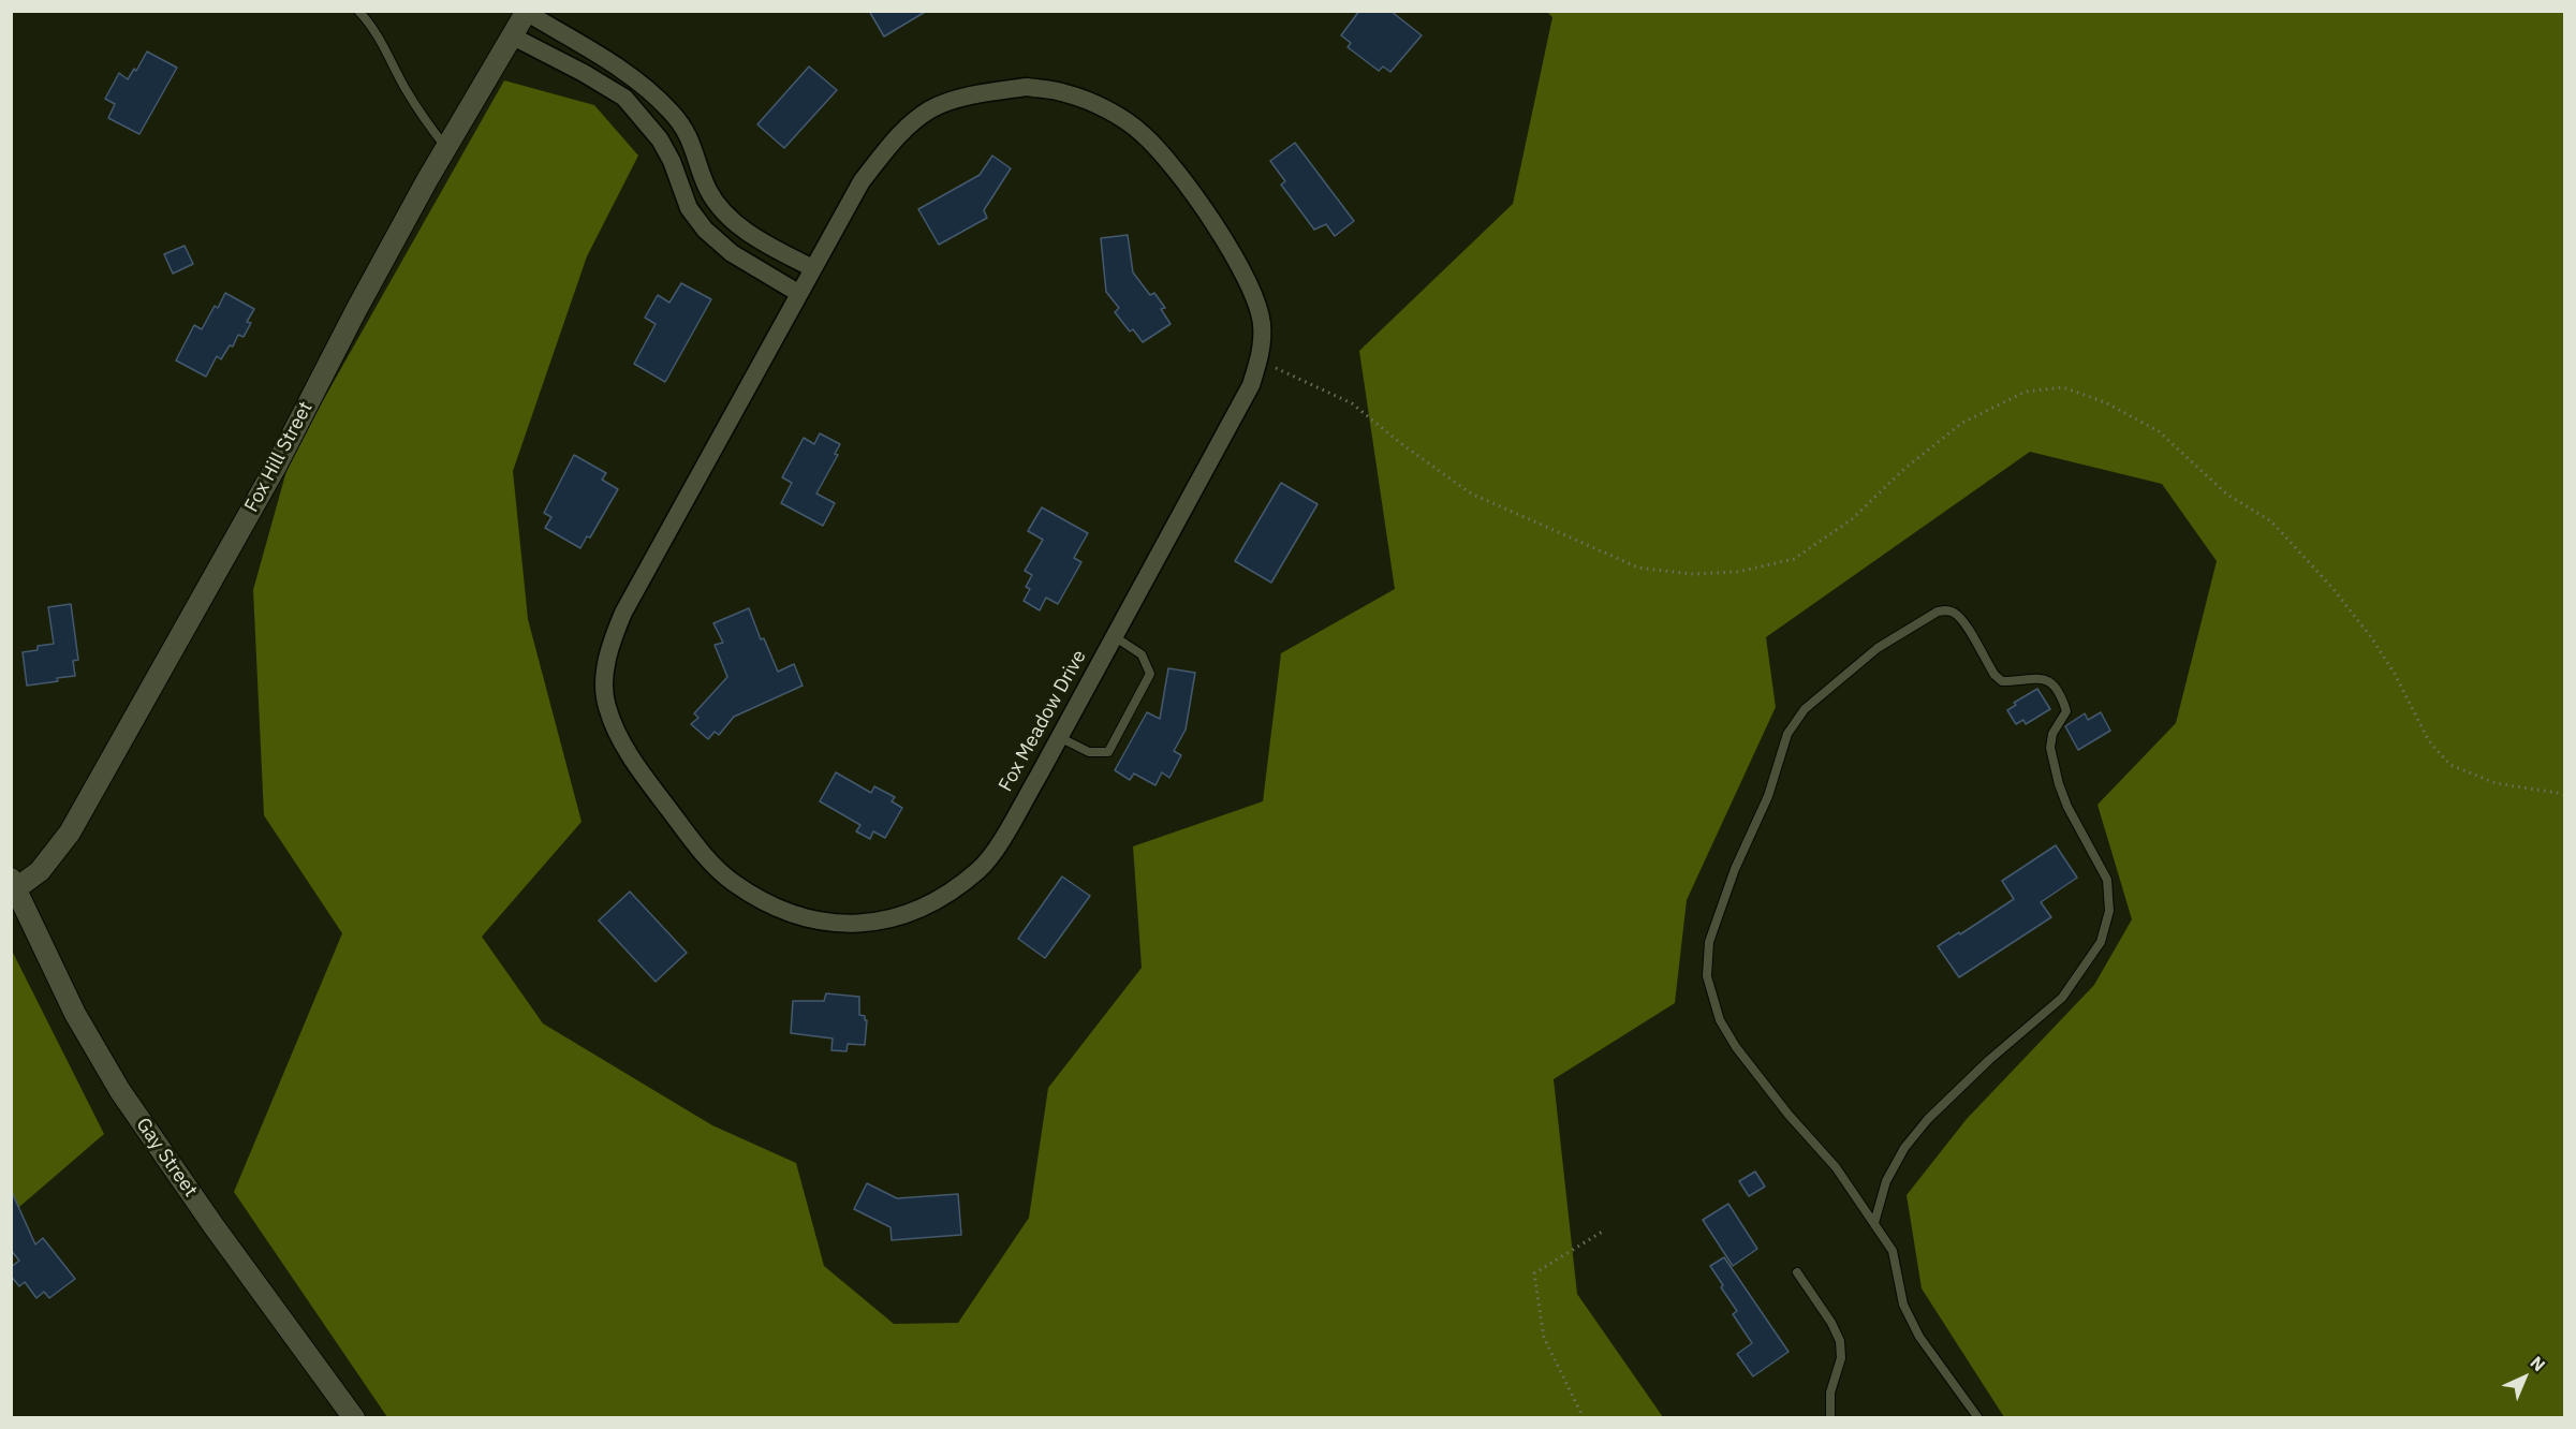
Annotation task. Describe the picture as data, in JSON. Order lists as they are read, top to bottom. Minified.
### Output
{"streets":{"street":["Fox Hill Street","Fox Meadow Drive","Gay Street"]},"crossings":[["Fox Hill Street","Gay Street"]],"north":"top right"}
